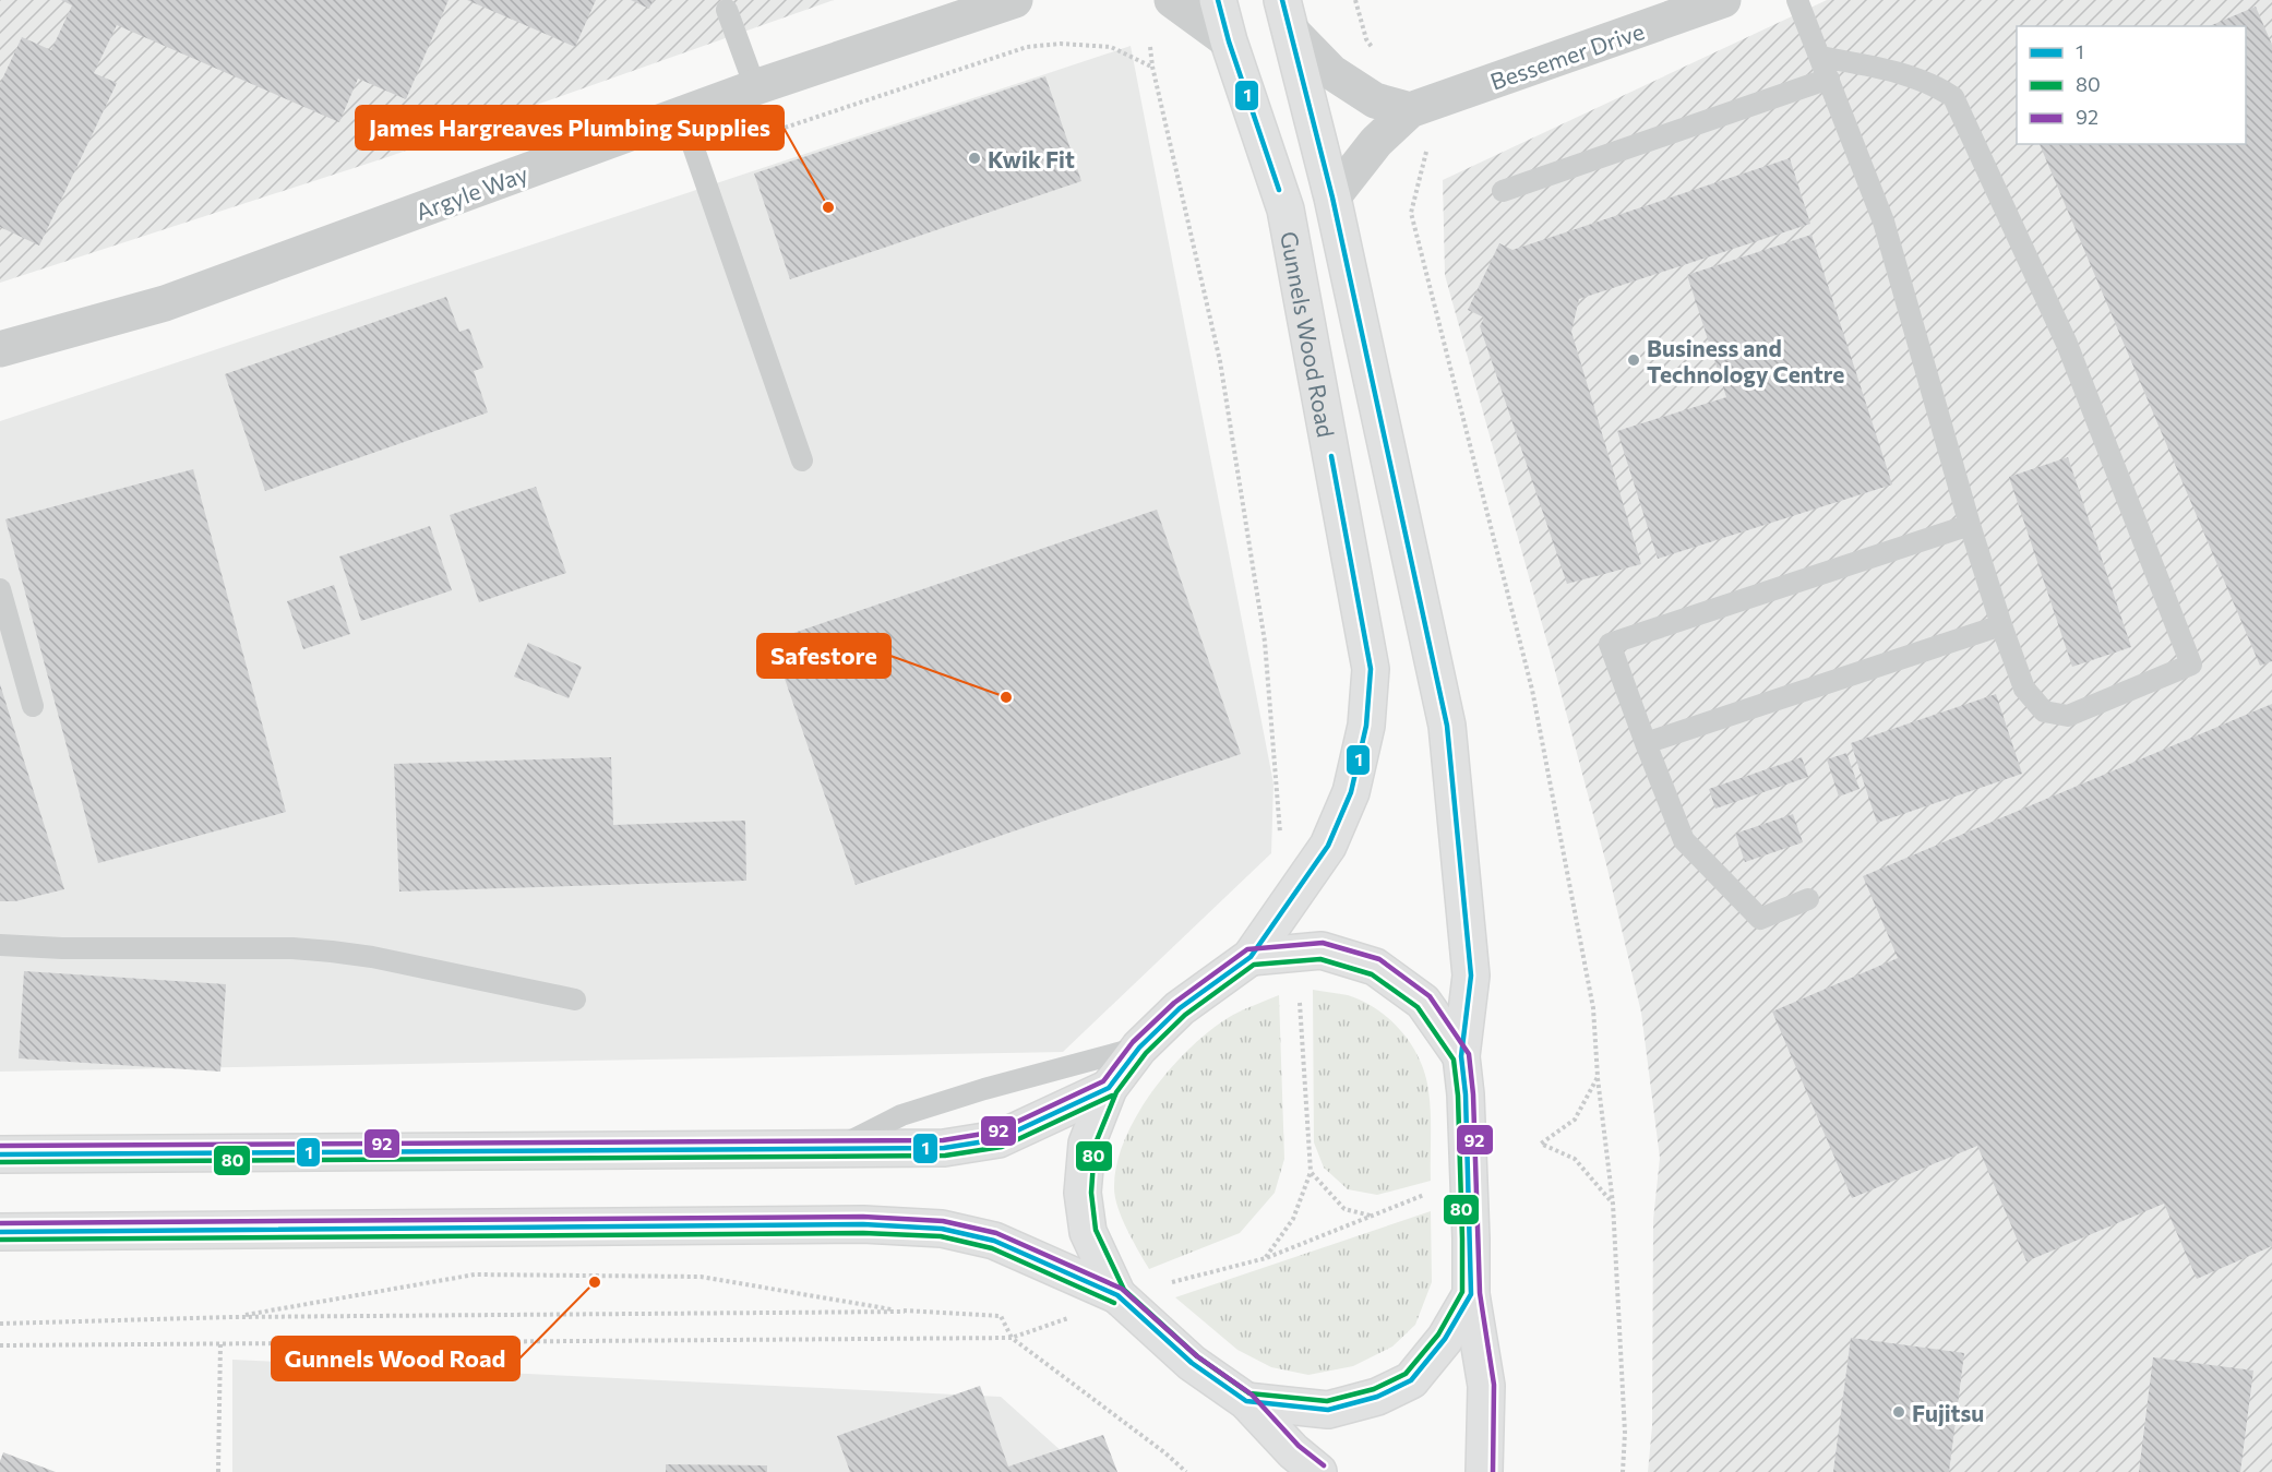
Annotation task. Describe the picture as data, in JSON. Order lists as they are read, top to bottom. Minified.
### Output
{"streets":{"main road":["Gunnels Wood Road"],"street":["Bessemer Drive","Argyle Way"]},"places":["Kwik Fit","James Hargreaves Plumbing Supplies","Business and Technology Centre","Safestore","Gunnels Wood Road","Fujitsu"],"lines":["transit line 1","transit line 92","transit line 80"],"legend":["1","80","92"]}
